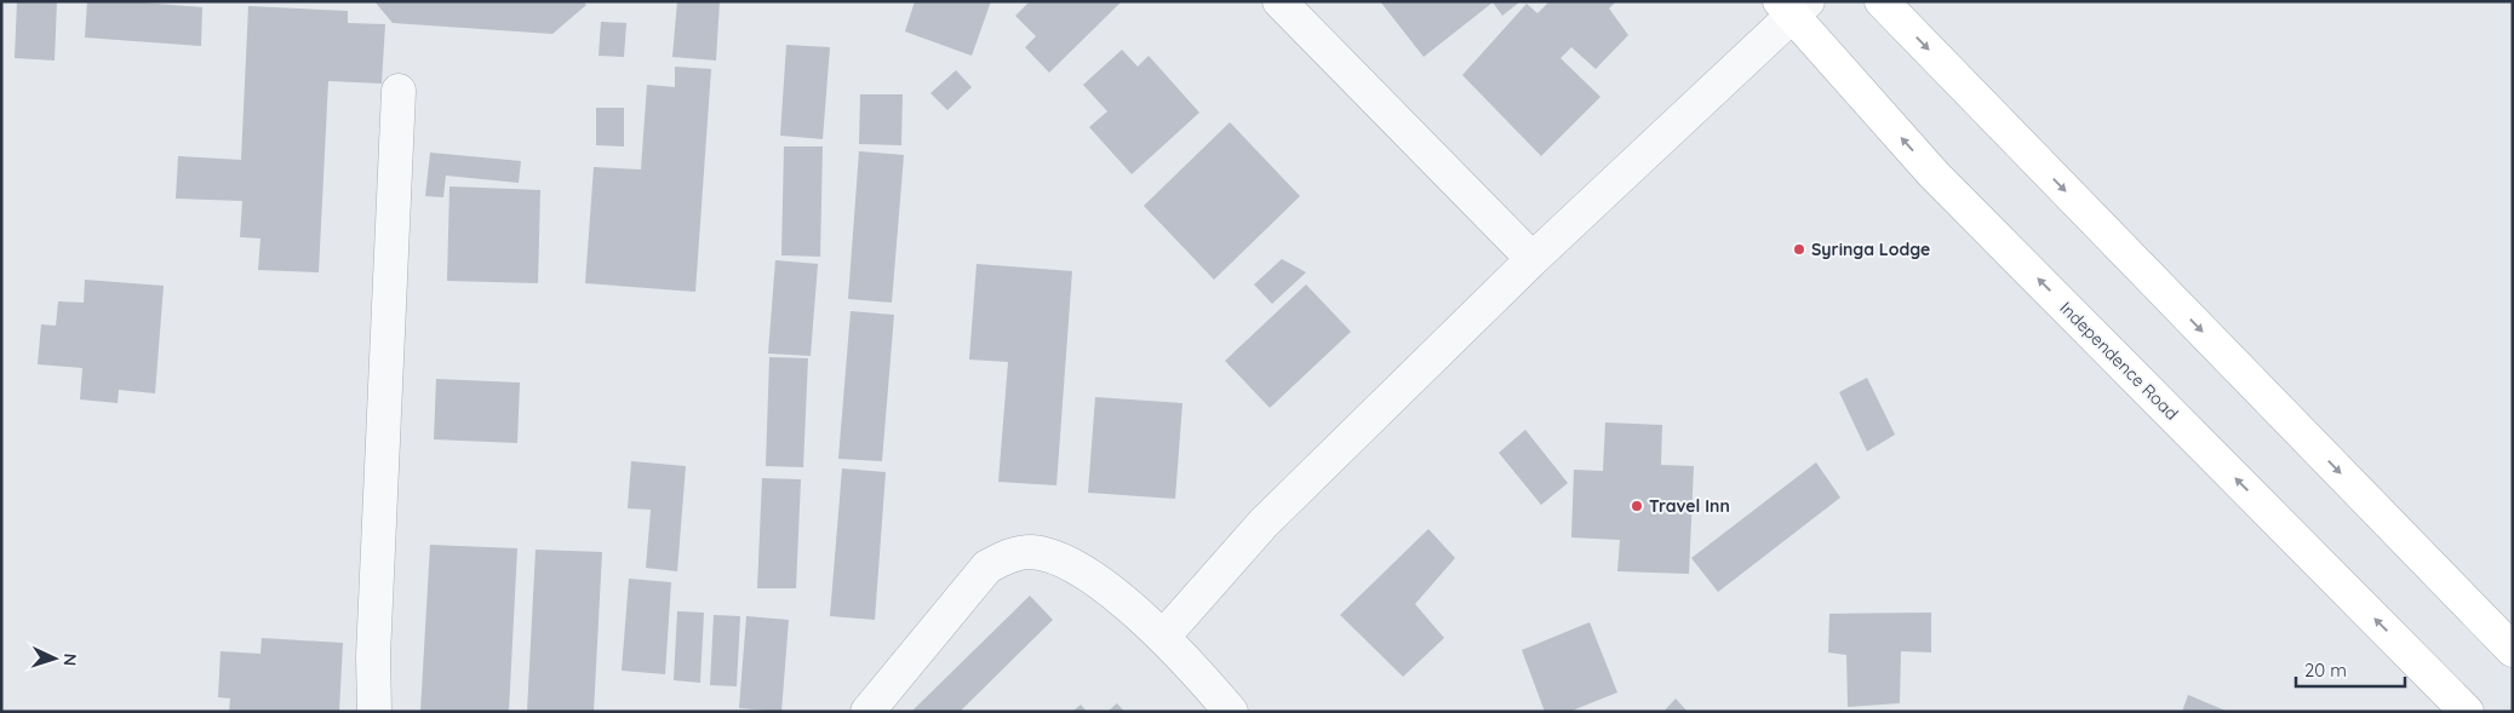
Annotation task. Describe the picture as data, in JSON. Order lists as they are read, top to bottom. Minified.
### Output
{"streets":{"main road":["Independence Road"]},"places":["Syringa Lodge","Travel Inn"],"scale_bar":"20 m","north":"right"}
